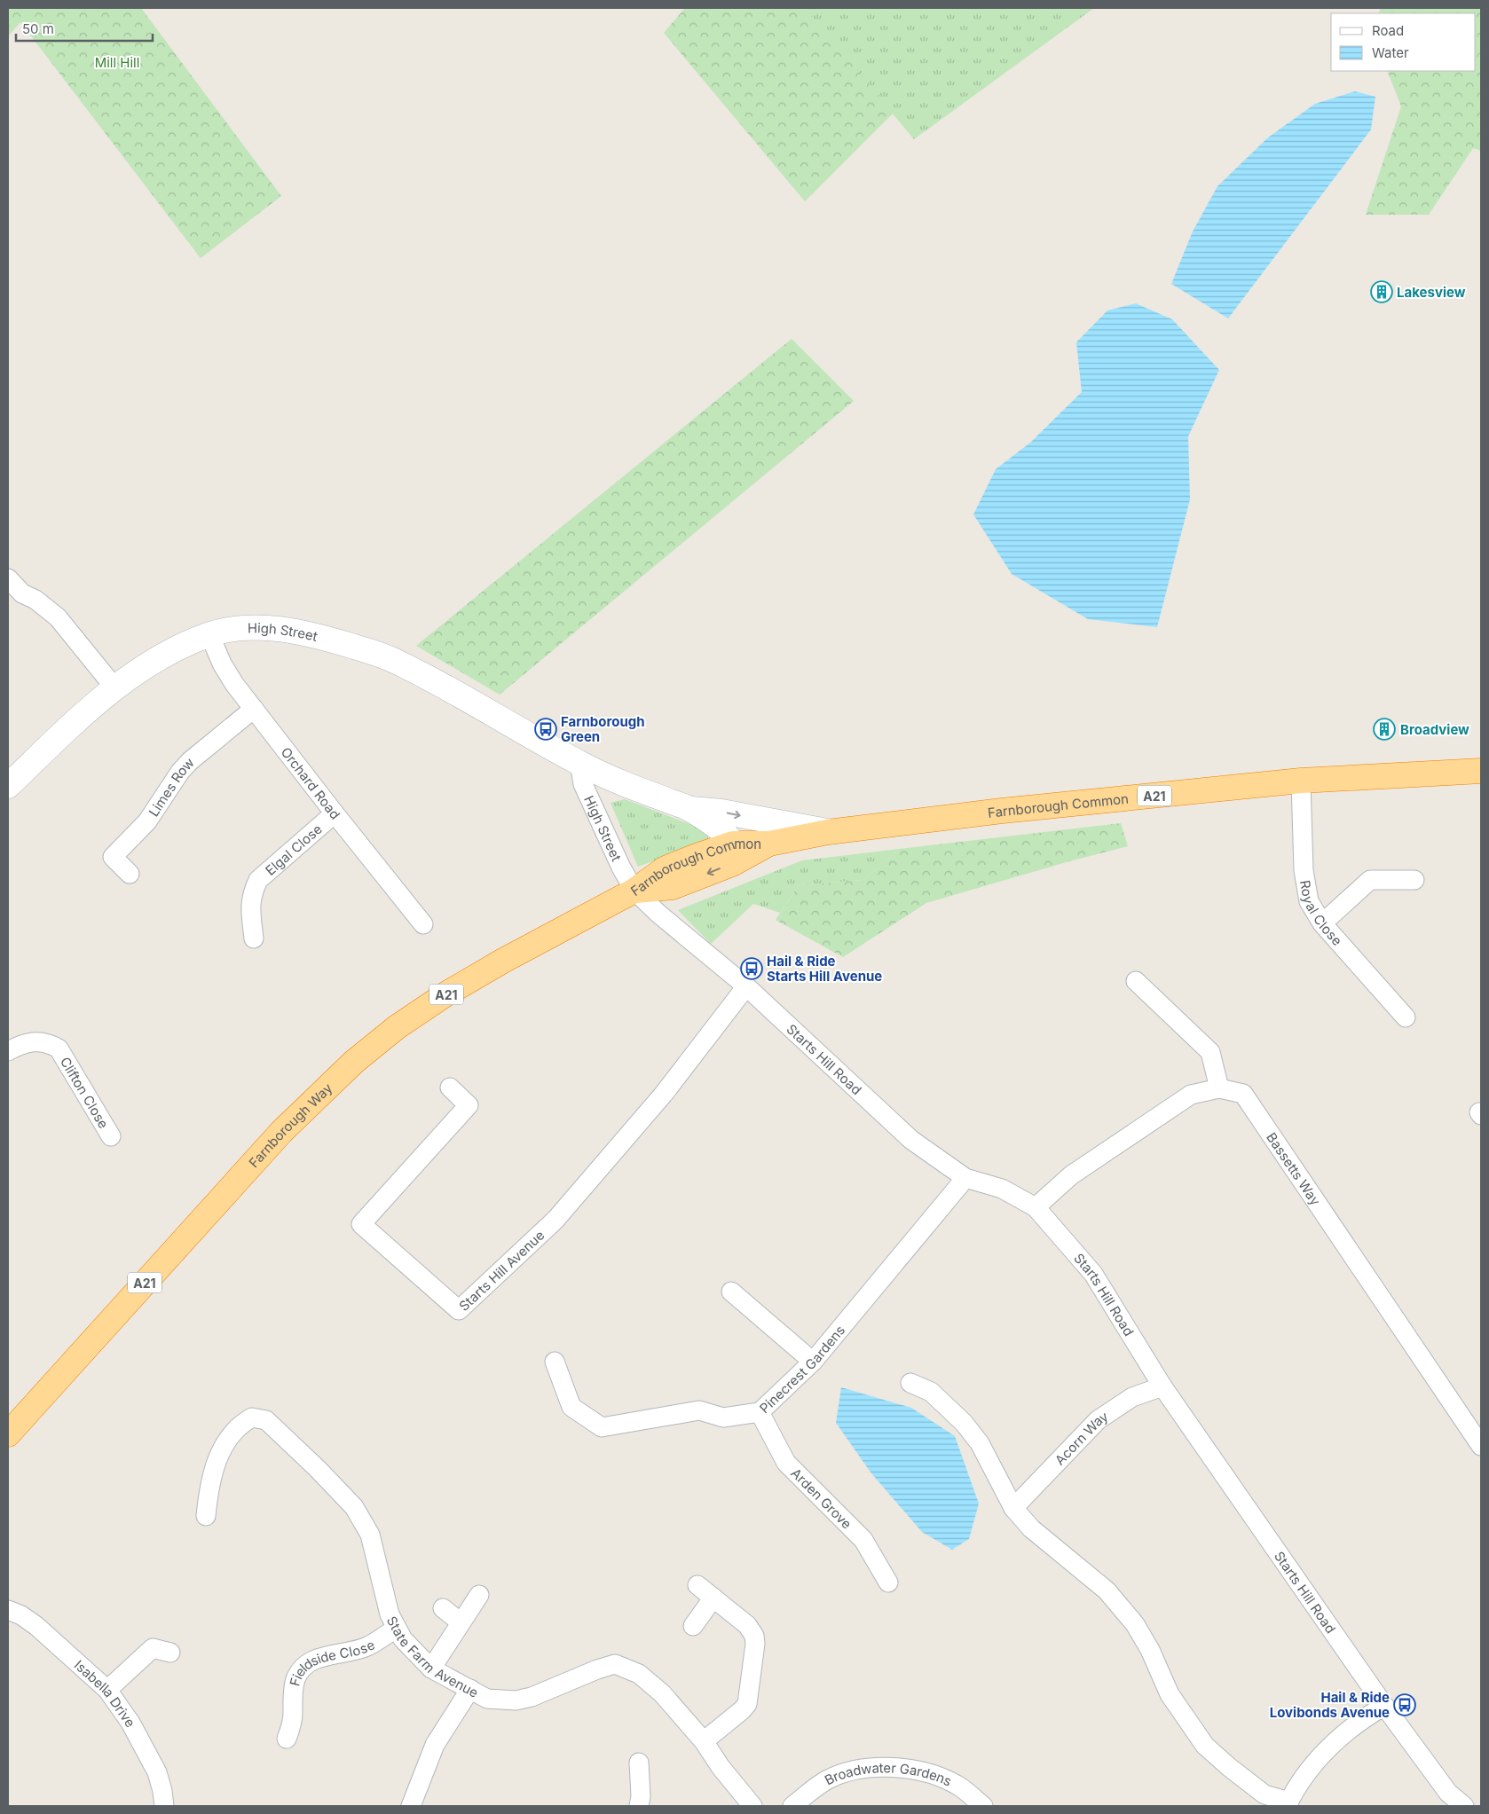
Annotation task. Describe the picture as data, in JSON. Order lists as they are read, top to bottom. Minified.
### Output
{"streets":{"highway":["A21","Farnborough Common","Farnborough Way"],"main road":["High Street"],"street":["Orchard Road","Limes Row","Elgal Close","Royal Close","Starts Hill Road","Clifton Close","Bassetts Way","Starts Hill Avenue","Pinecrest Gardens","Acorn Way","Arden Grove","State Farm Avenue","Fieldside Close","Isabella Drive","Broadwater Gardens"]},"crossings":[["High Street","Orchard Road"],["High Street","Farnborough Common"],["High Street","Starts Hill Road"],["High Street","Farnborough Way"],["Orchard Road","Limes Row"],["Orchard Road","Elgal Close"],["Farnborough Common","Royal Close"],["Farnborough Common","Starts Hill Road"],["Farnborough Common","Farnborough Way"],["Starts Hill Road","Farnborough Way"],["Starts Hill Road","Bassetts Way"],["Starts Hill Road","Starts Hill Avenue"],["Starts Hill Road","Pinecrest Gardens"],["Starts Hill Road","Acorn Way"],["Pinecrest Gardens","Arden Grove"],["State Farm Avenue","Fieldside Close"]],"parks":["Mill Hill"],"places":{"building":["Lakesview","Broadview"],"bus stop":["Farnborough Green","Hail & Ride Starts Hill Avenue","Hail & Ride Lovibonds Avenue"]},"legend":["Road","Water"],"scale_bar":"50 m"}
